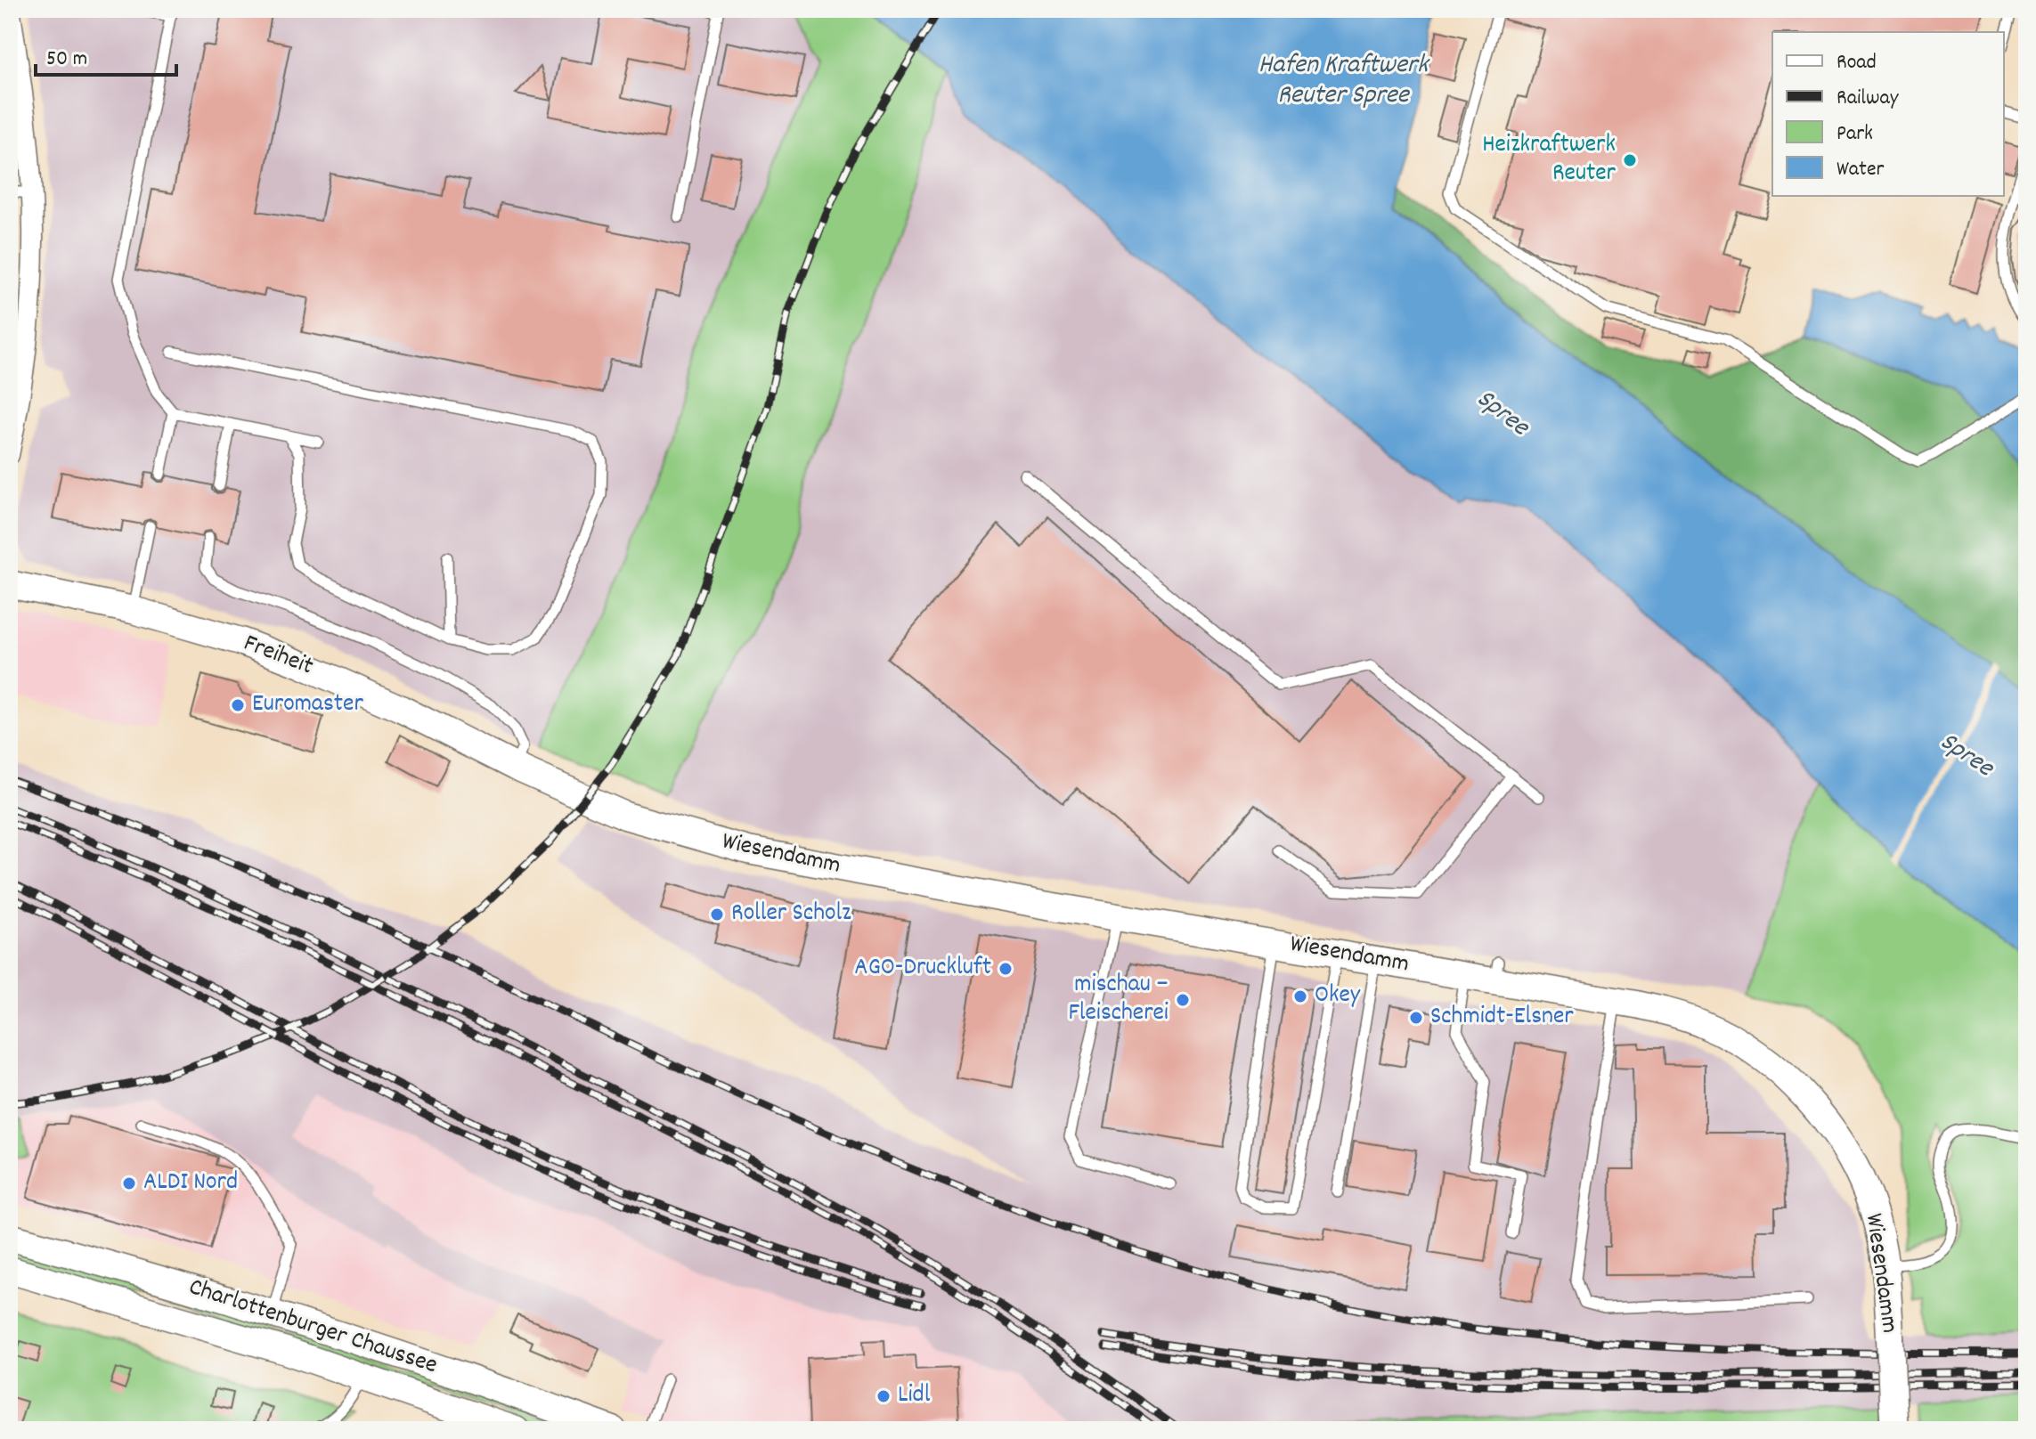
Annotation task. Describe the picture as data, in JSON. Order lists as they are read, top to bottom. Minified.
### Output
{"streets":{"street":["Freiheit","Wiesendamm","Charlottenburger Chaussee"]},"crossings":[["Freiheit","Wiesendamm"]],"water":["Hafen Kraftwerk Reuter Spree","Spree"],"places":["Heizkraftwerk Reuter","Euromaster","Roller Scholz","AGO-Druckluft","Okey","mischau – Fleischerei","Schmidt-Elsner","ALDI Nord","Lidl"],"legend":["Road","Railway","Park","Water"],"scale_bar":"50 m"}
